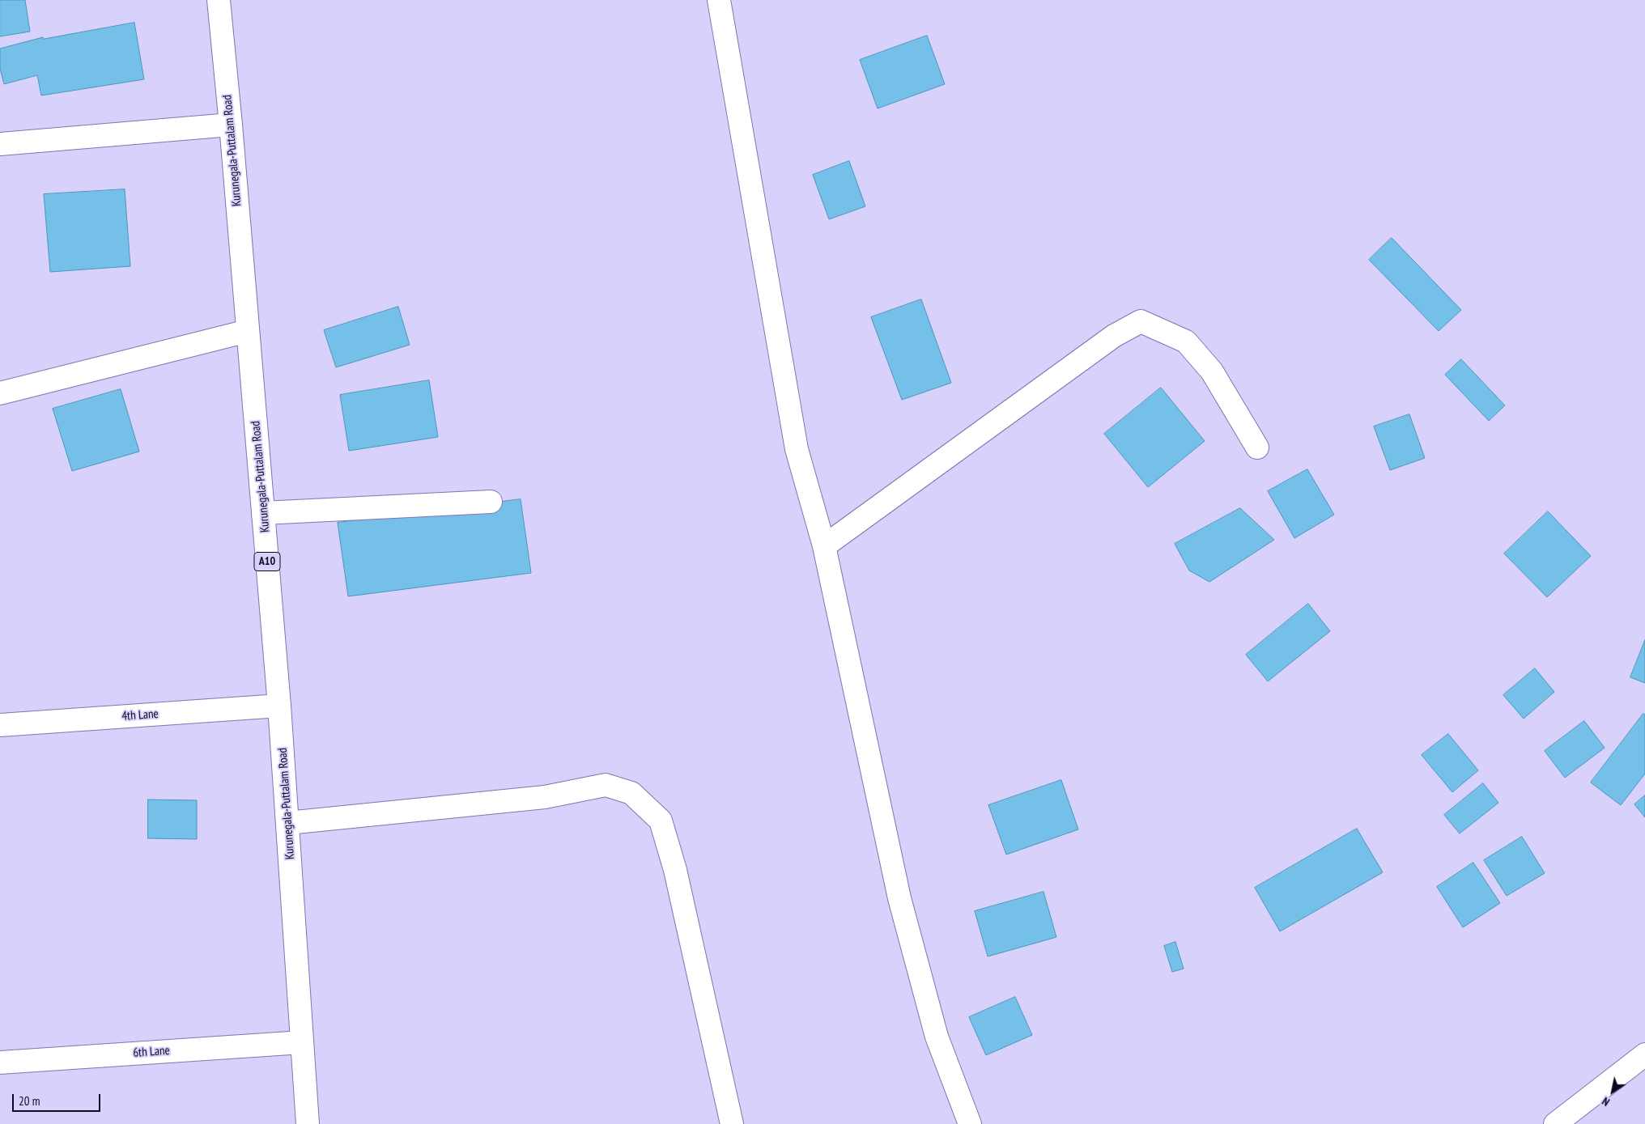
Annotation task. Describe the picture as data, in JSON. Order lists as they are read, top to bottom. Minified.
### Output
{"streets":{"main road":["Kurunegala-Puttalam Road","A10","4th Lane","6th Lane"]},"crossings":[["Kurunegala-Puttalam Road","4th Lane"],["Kurunegala-Puttalam Road","6th Lane"]],"scale_bar":"20 m","north":"bottom left"}
